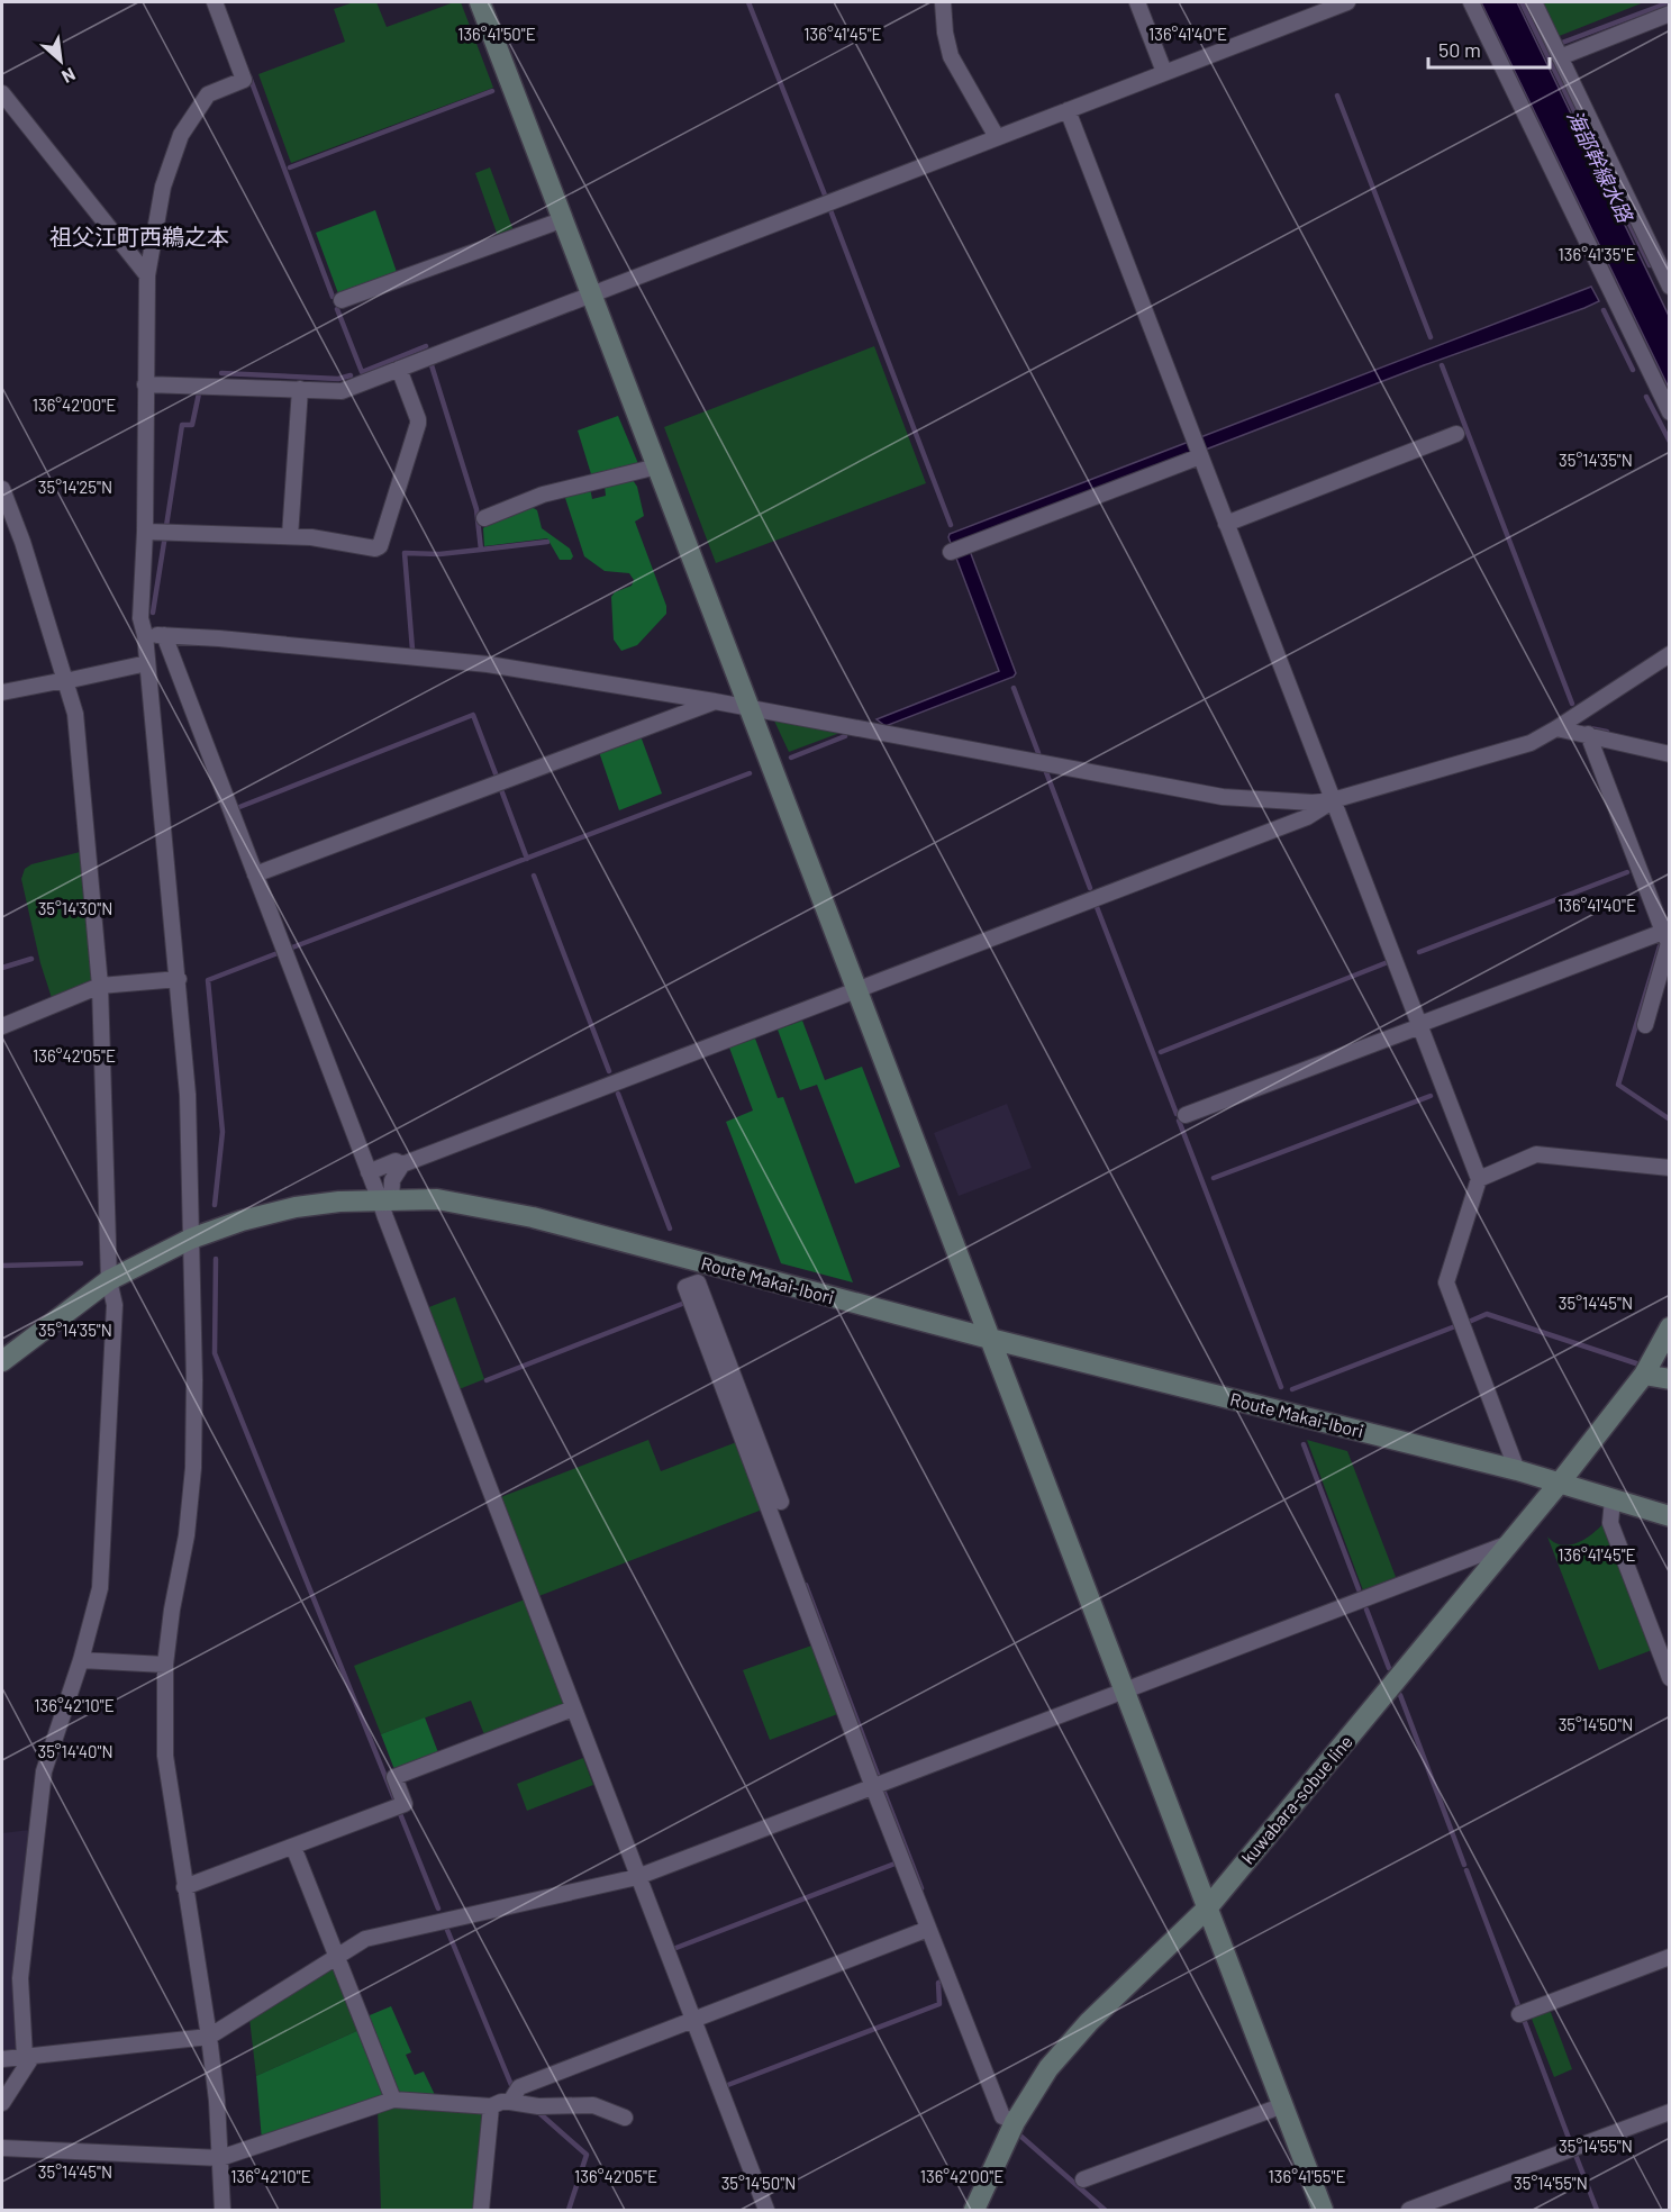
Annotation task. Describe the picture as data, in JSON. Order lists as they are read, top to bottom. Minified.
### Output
{"streets":{"main road":["Route Makai-Ibori","kuwabara-sobue line"]},"crossings":[["Route Makai-Ibori","kuwabara-sobue line"]],"districts":["祖父江町西鵜之本"],"water":["海部幹線水路"],"scale_bar":"50 m","north":"bottom right","coordinates":["136°41'50\"E","136°41'45\"E","136°41'40\"E","136°41'35\"E","136°42'00\"E","35°14'35\"N","35°14'25\"N","35°14'30\"N","136°42'05\"E","35°14'45\"N","136°42'10\"E","35°14'50\"N","35°14'40\"N","35°14'55\"N","136°41'55\"E"]}
